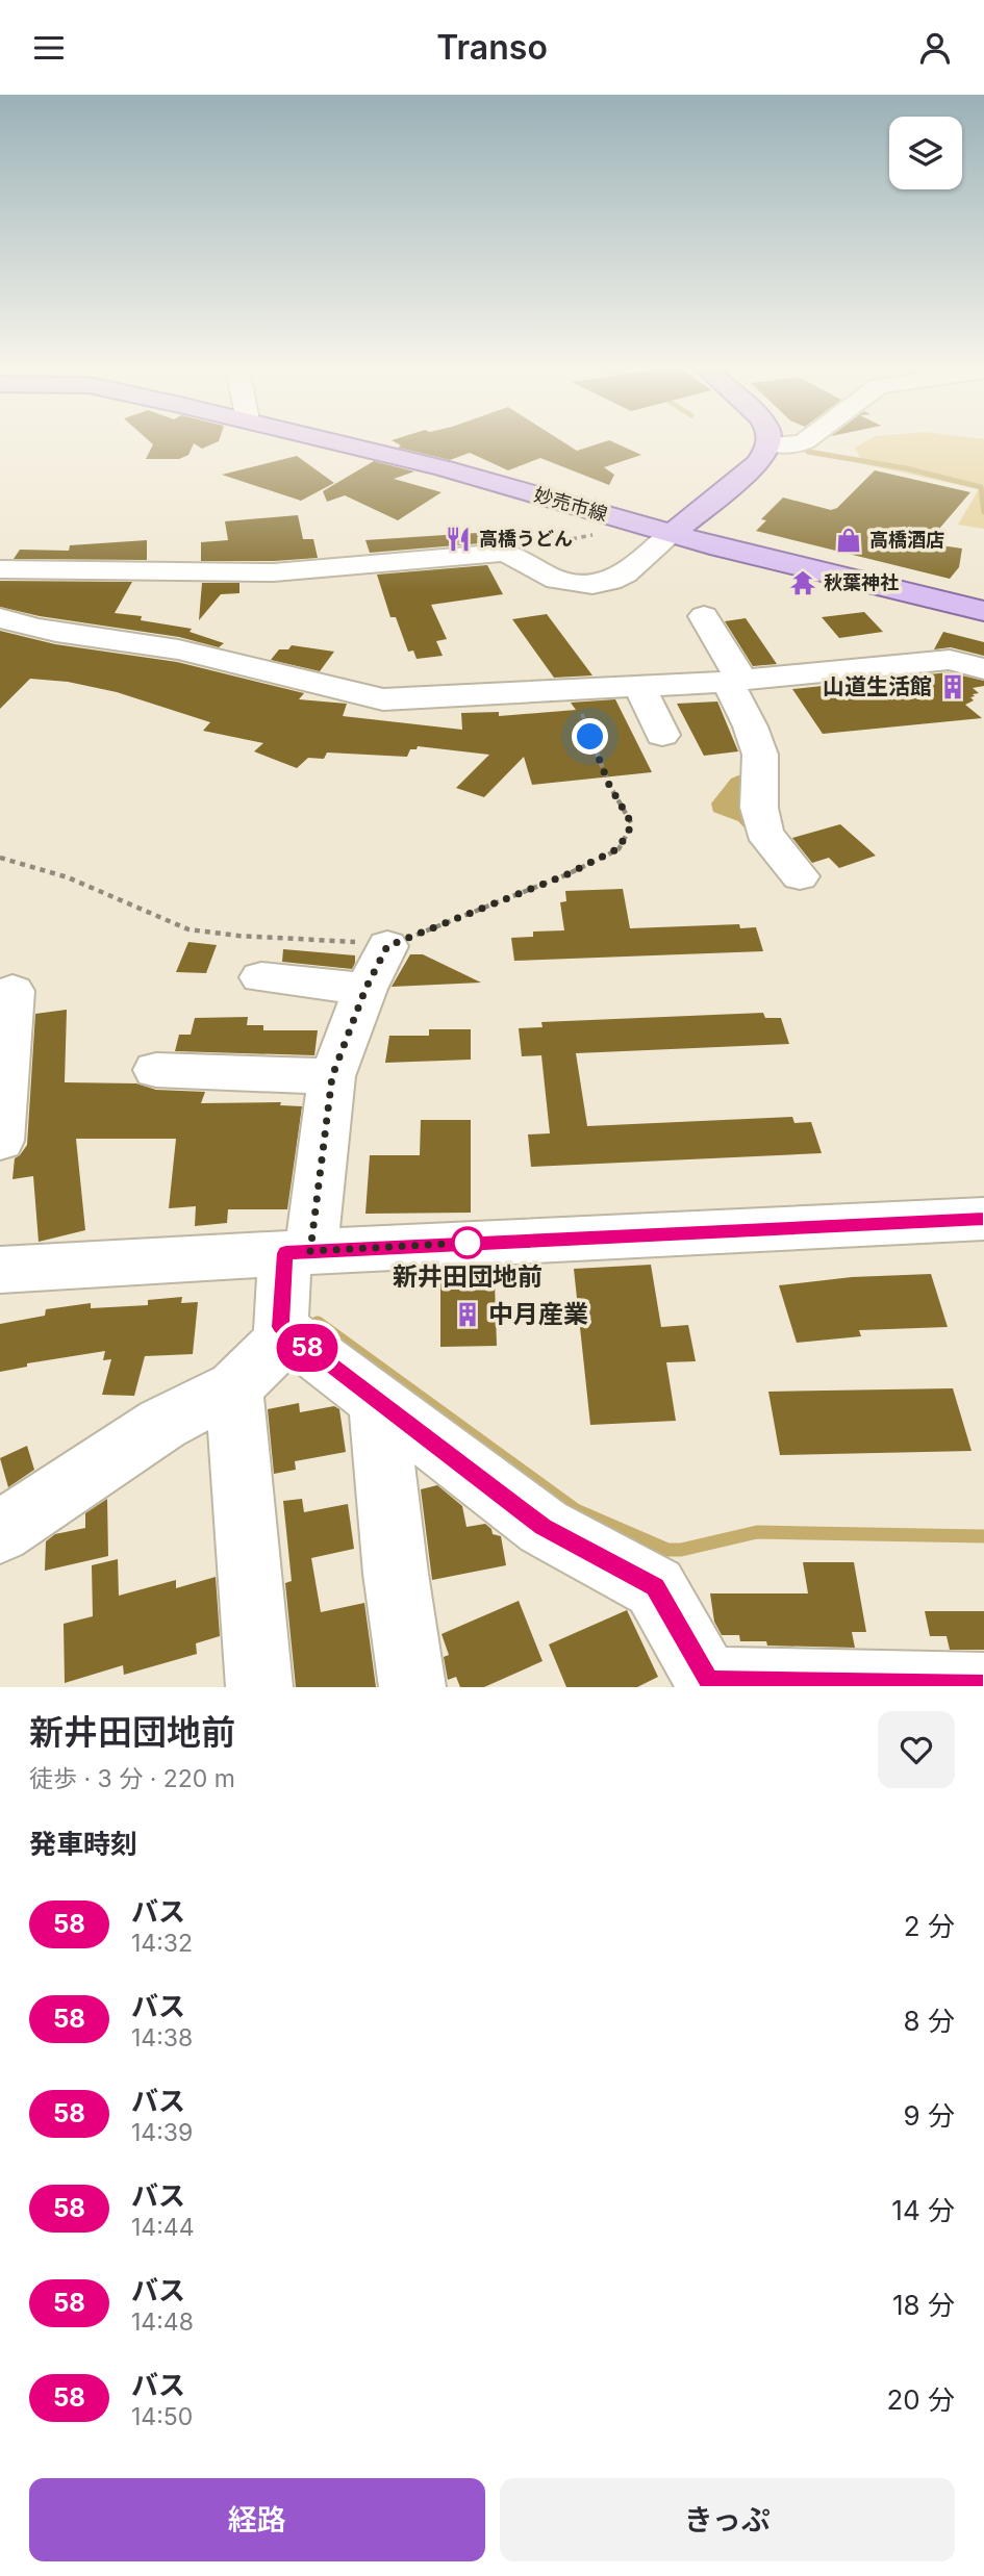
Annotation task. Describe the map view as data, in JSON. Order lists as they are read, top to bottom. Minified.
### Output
{"streets":{"main road":["妙売市線"]},"places":{"restaurant":["高橋うどん"],"shop":["高橋酒店"],"temple":["秋葉神社"],"building":["山道生活館","中月産業"],"other":["新井田団地前"]},"lines":["bus line 58"],"page":{"header":"Transo","on_map":"58","heading":[["新井田団地前","徒歩 · 3 分 · 220 m"],"発車時刻"],"list":[{"mark":"58","name":"バス","note":"14:32","value":"2 分"},{"mark":"58","name":"バス","note":"14:38","value":"8 分"},{"mark":"58","name":"バス","note":"14:39","value":"9 分"},{"mark":"58","name":"バス","note":"14:44","value":"14 分"},{"mark":"58","name":"バス","note":"14:48","value":"18 分"},{"mark":"58","name":"バス","note":"14:50","value":"20 分"}],"buttons":["経路","きっぷ"]}}
